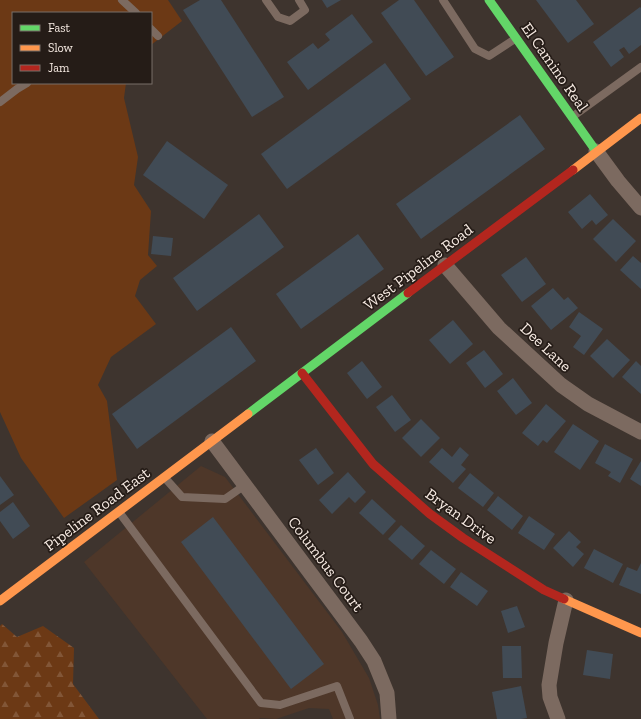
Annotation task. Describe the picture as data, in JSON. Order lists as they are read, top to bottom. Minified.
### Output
{"streets":{"main road":["El Camino Real","West Pipeline Road","Pipeline Road East","Bryan Drive"],"street":["Dee Lane","Columbus Court"]},"crossings":[["El Camino Real","West Pipeline Road"],["West Pipeline Road","Dee Lane"],["West Pipeline Road","Pipeline Road East"],["West Pipeline Road","Bryan Drive"],["West Pipeline Road","Columbus Court"],["Pipeline Road East","Columbus Court"]],"legend":["Fast","Slow","Jam"]}
